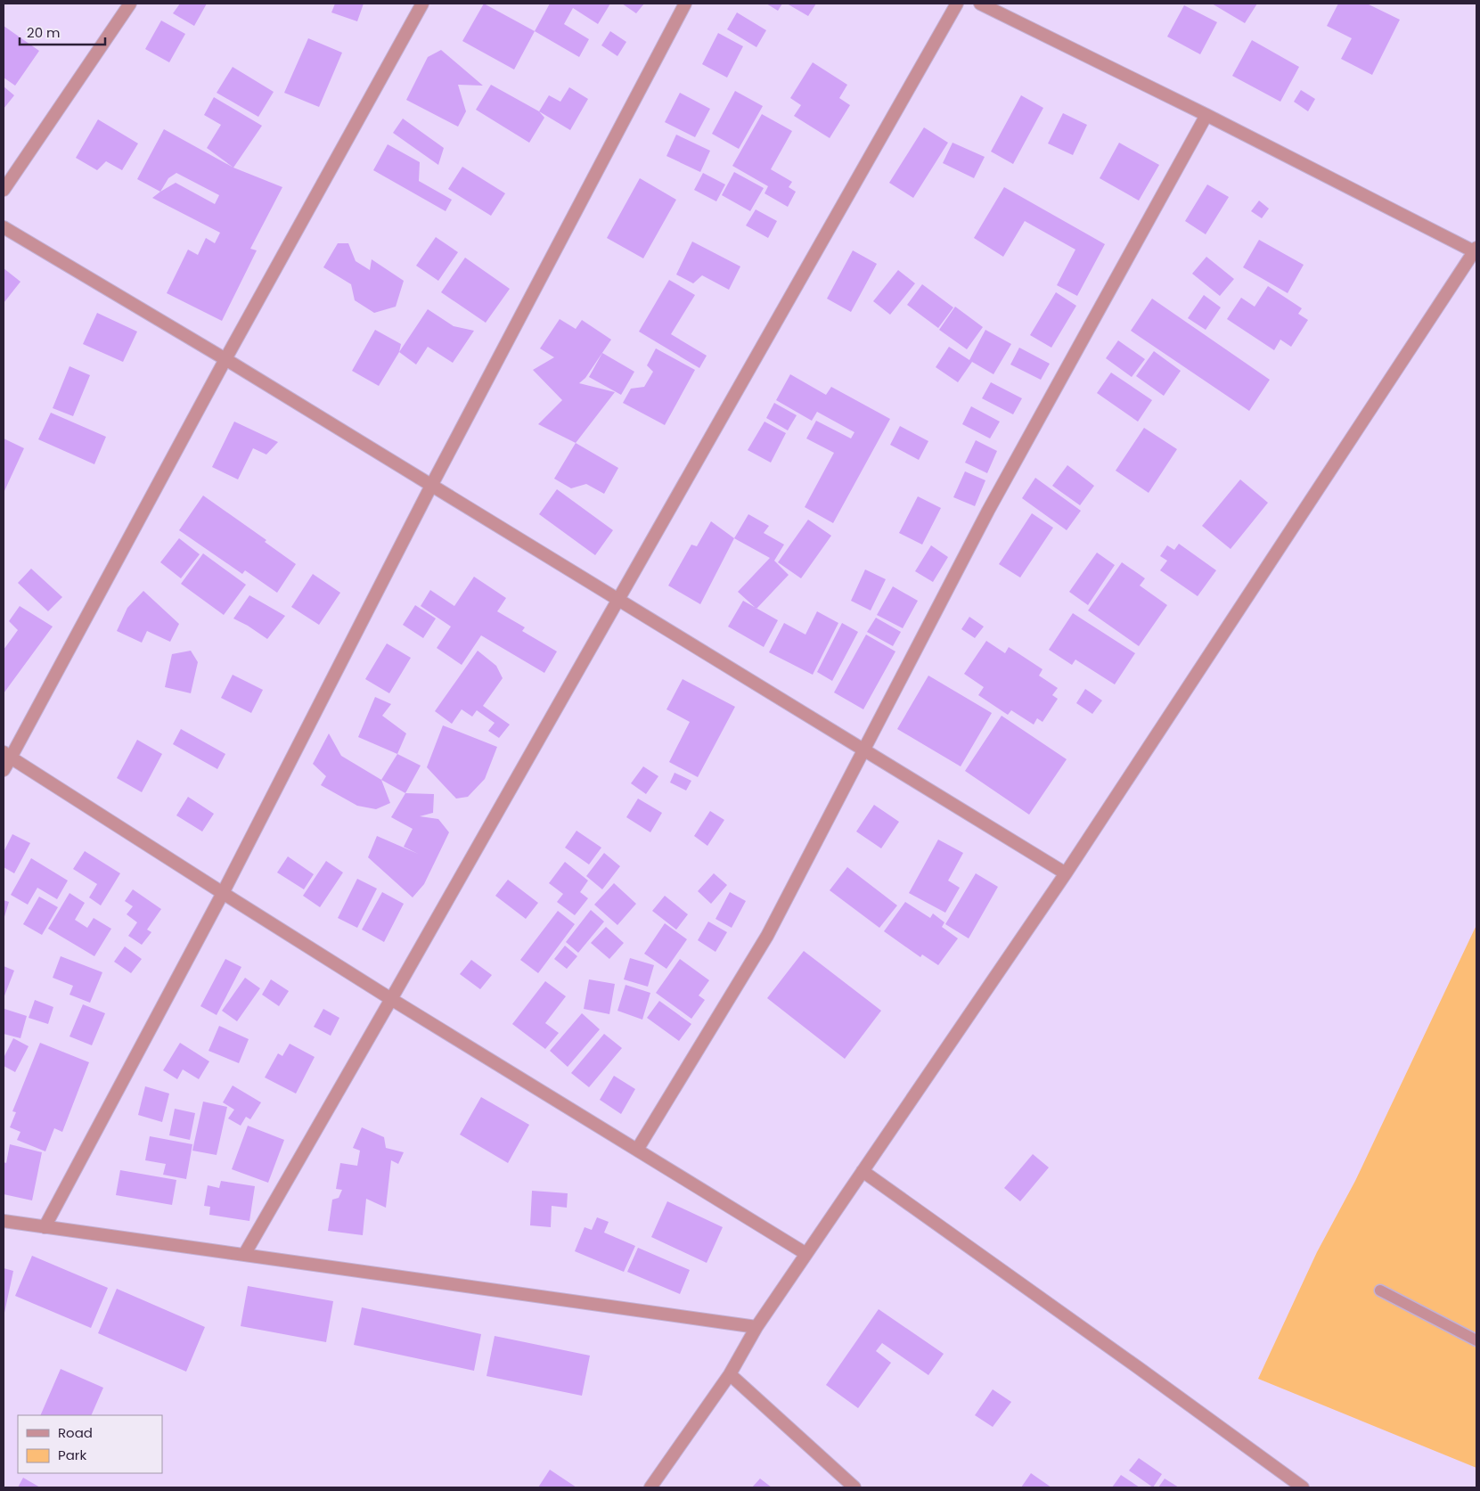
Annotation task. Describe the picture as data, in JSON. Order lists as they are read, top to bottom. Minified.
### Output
{"legend":["Road","Park"],"scale_bar":"20 m"}
